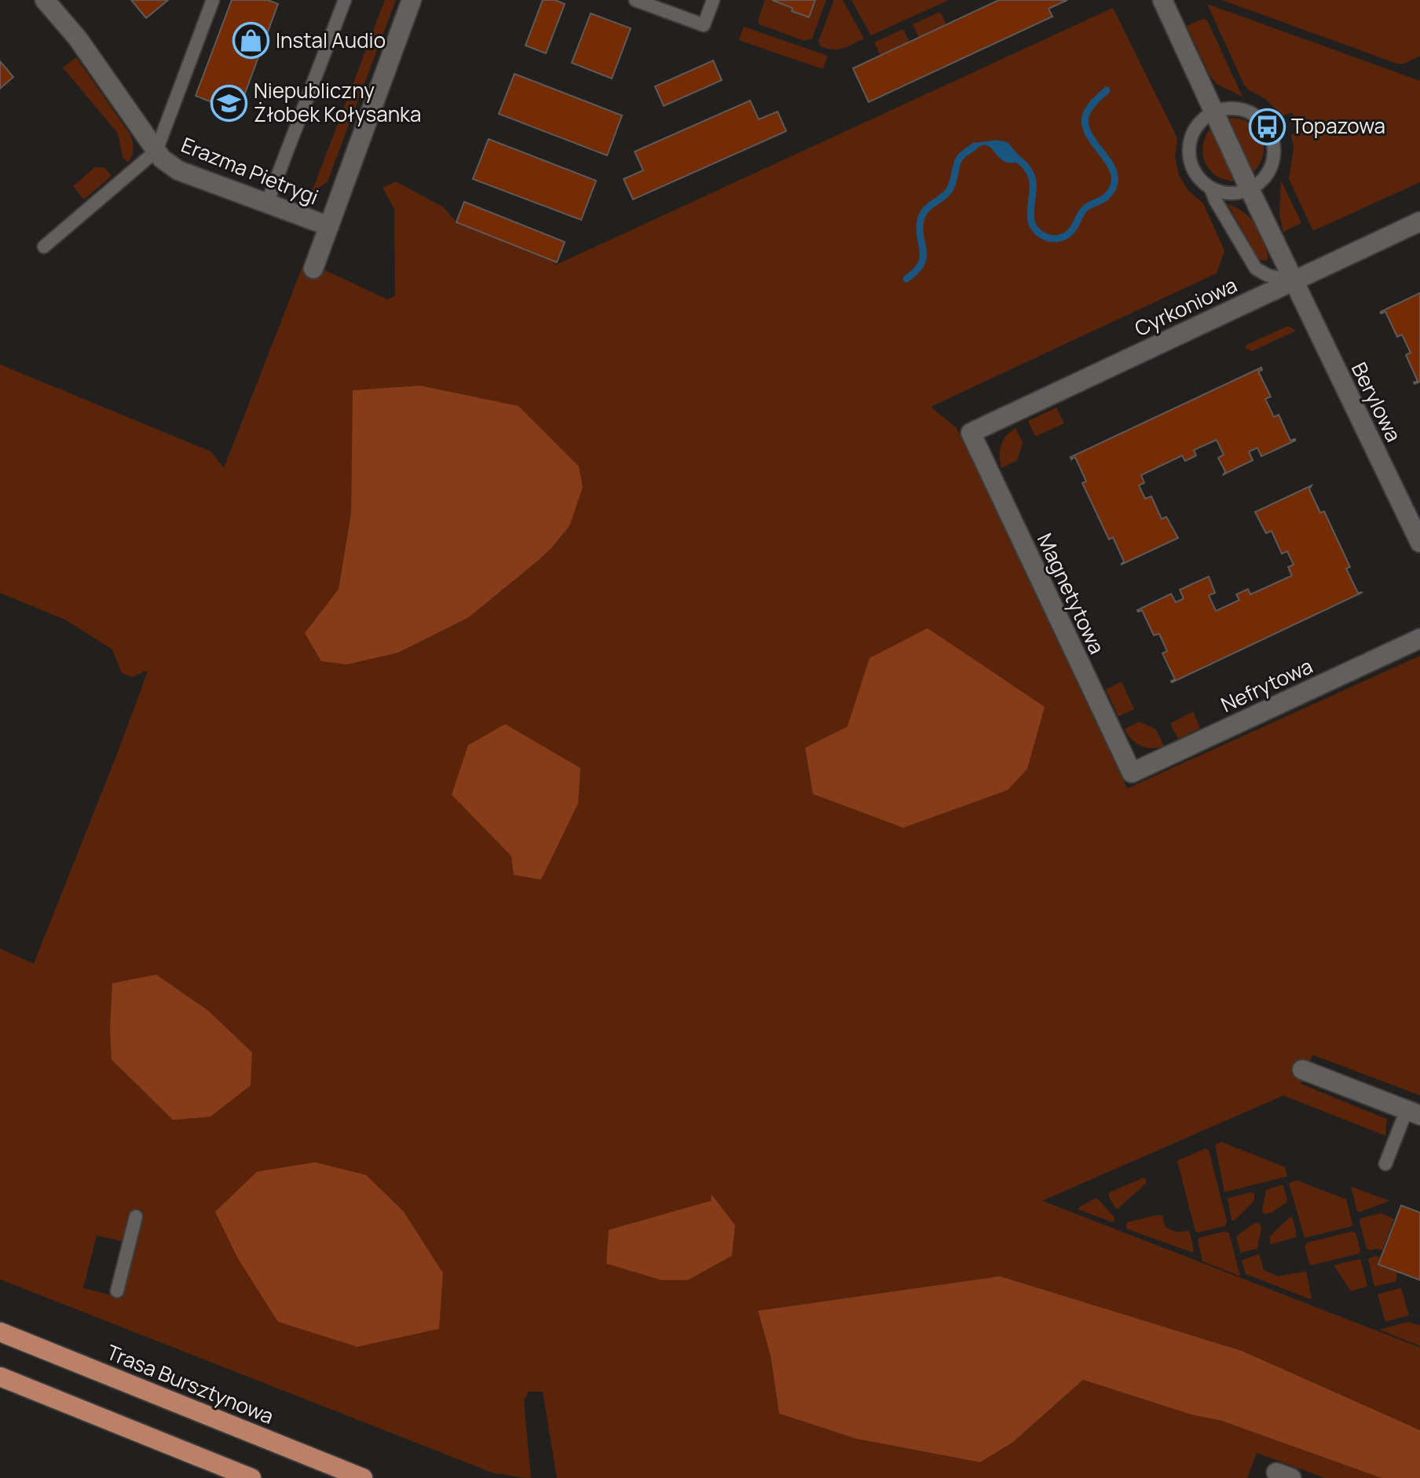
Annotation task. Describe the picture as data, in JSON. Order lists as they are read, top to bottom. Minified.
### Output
{"streets":{"main road":["Trasa Bursztynowa"],"street":["Erazma Pietrygi","Cyrkoniowa","Berylowa","Magnetytowa","Nefrytowa"]},"crossings":[["Cyrkoniowa","Berylowa"],["Cyrkoniowa","Magnetytowa"],["Magnetytowa","Nefrytowa"]],"places":{"shop":["Instal Audio"],"school or university":["Niepubliczny Żłobek Kołysanka"],"bus stop":["Topazowa"]}}
